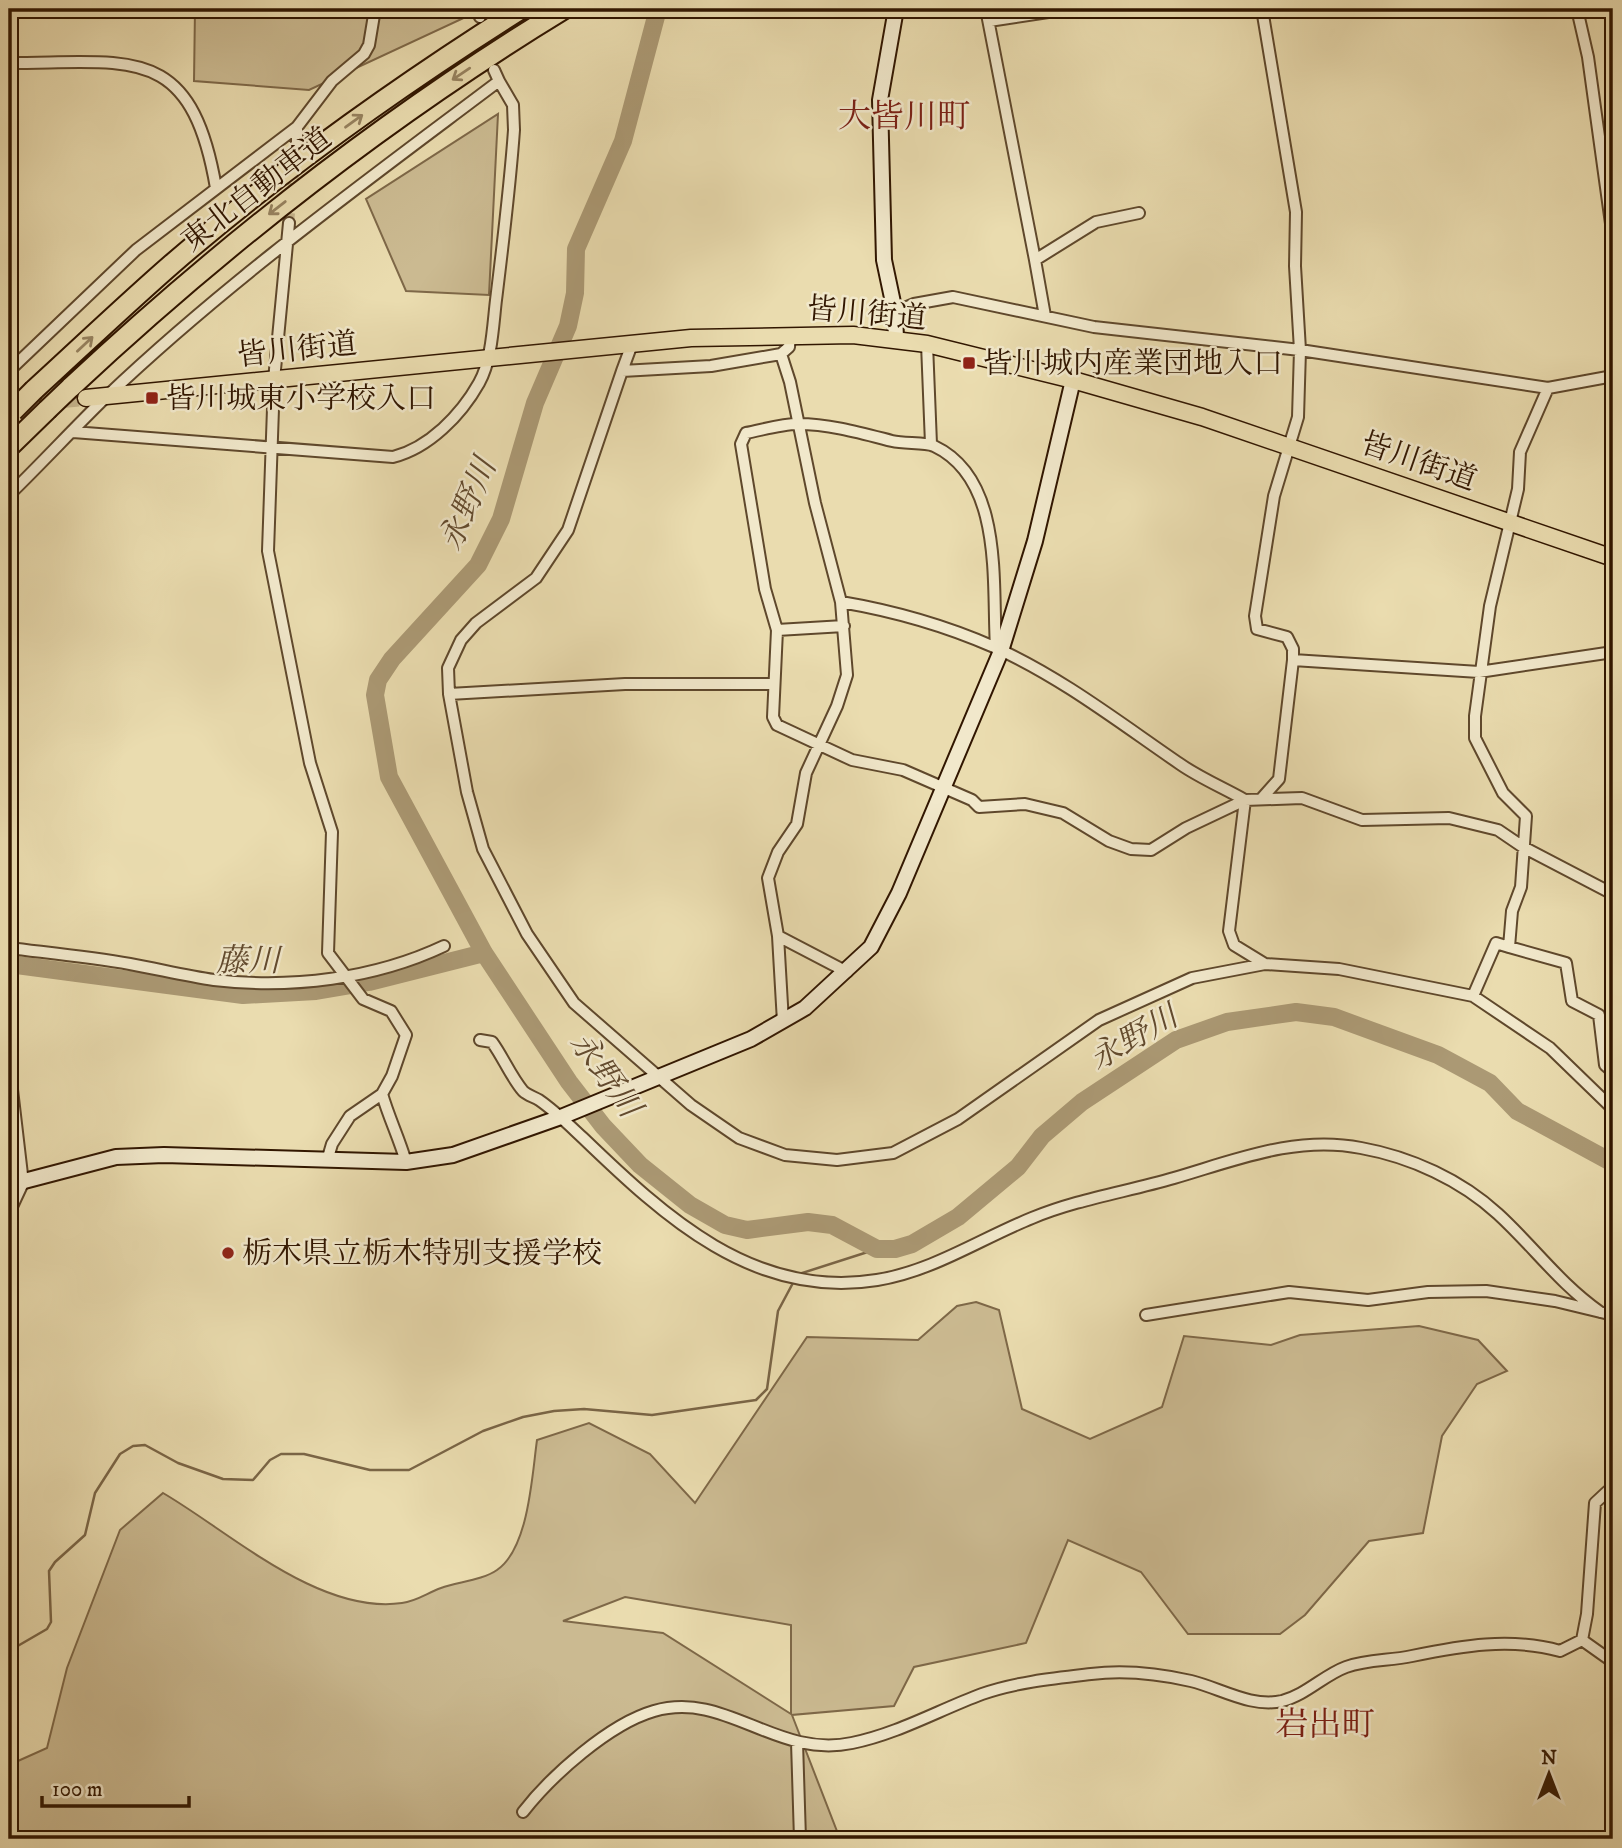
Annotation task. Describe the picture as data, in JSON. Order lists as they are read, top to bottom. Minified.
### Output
{"streets":{"highway":["東北自動車道"],"main road":["皆川街道"]},"crossings":[["東北自動車道","皆川街道"]],"districts":["大皆川町","岩出町"],"water":["永野川","藤川"],"places":{"transit":["皆川城内産業団地入口","皆川城東小学校入口"],"other":["栃木県立栃木特別支援学校"]},"scale_bar":"100 m","north":"top"}
